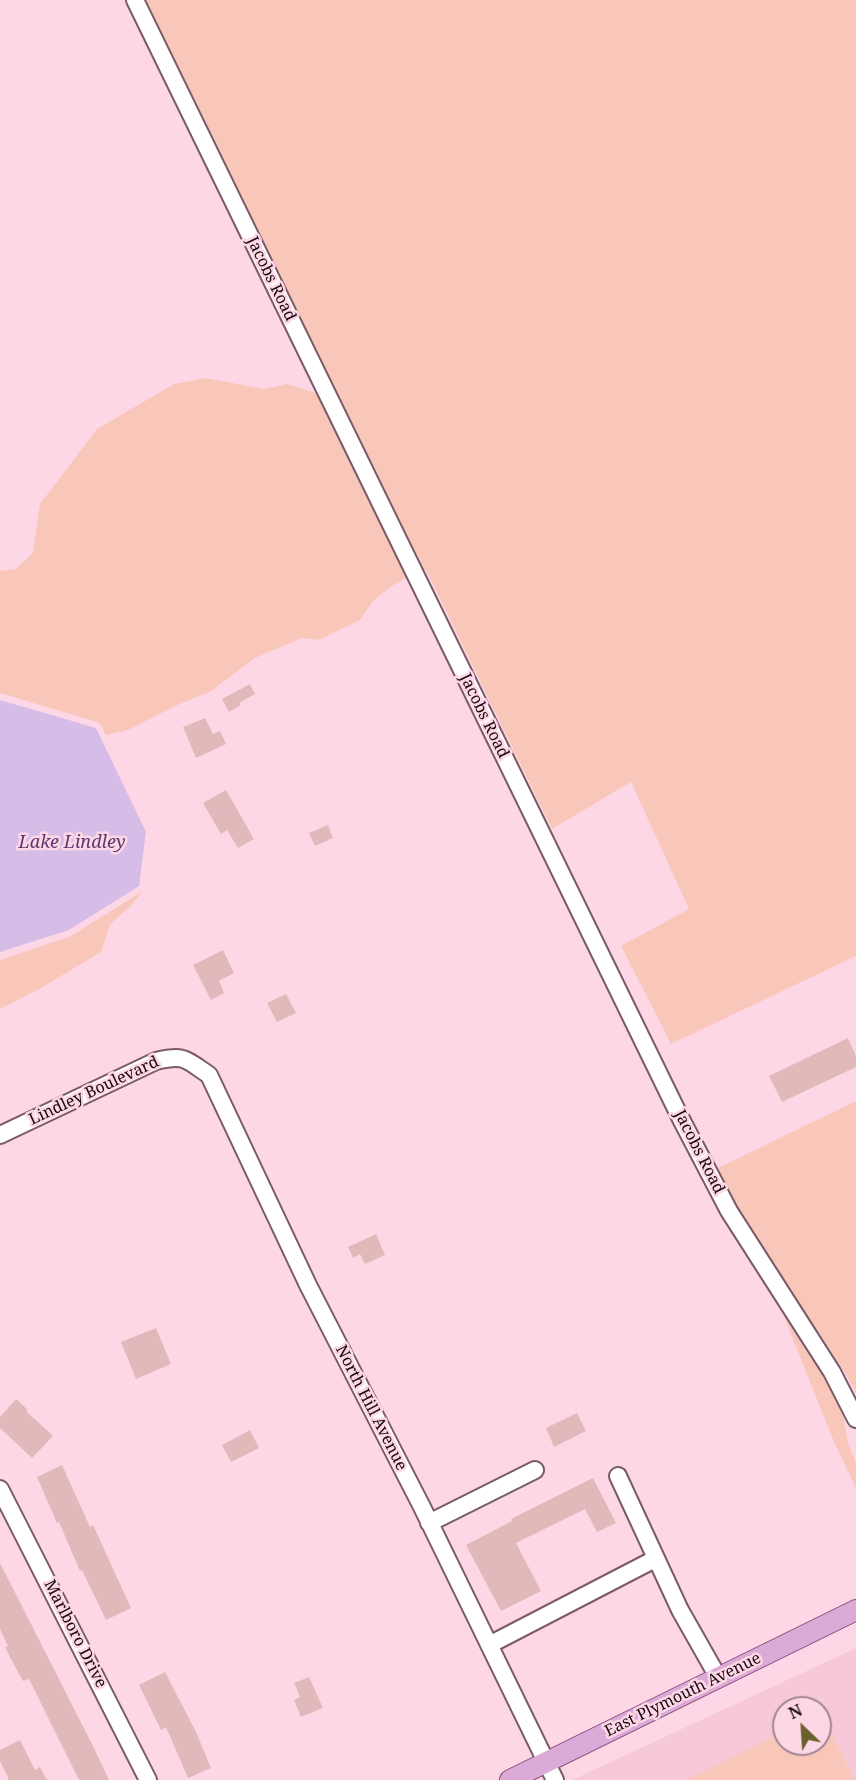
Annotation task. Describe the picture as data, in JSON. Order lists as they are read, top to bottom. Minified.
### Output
{"streets":{"main road":["East Plymouth Avenue"],"street":["Jacobs Road","Lindley Boulevard","North Hill Avenue","Marlboro Drive"]},"crossings":[["Lindley Boulevard","North Hill Avenue"],["North Hill Avenue","East Plymouth Avenue"]],"water":["Lake Lindley"],"north":"top left"}
